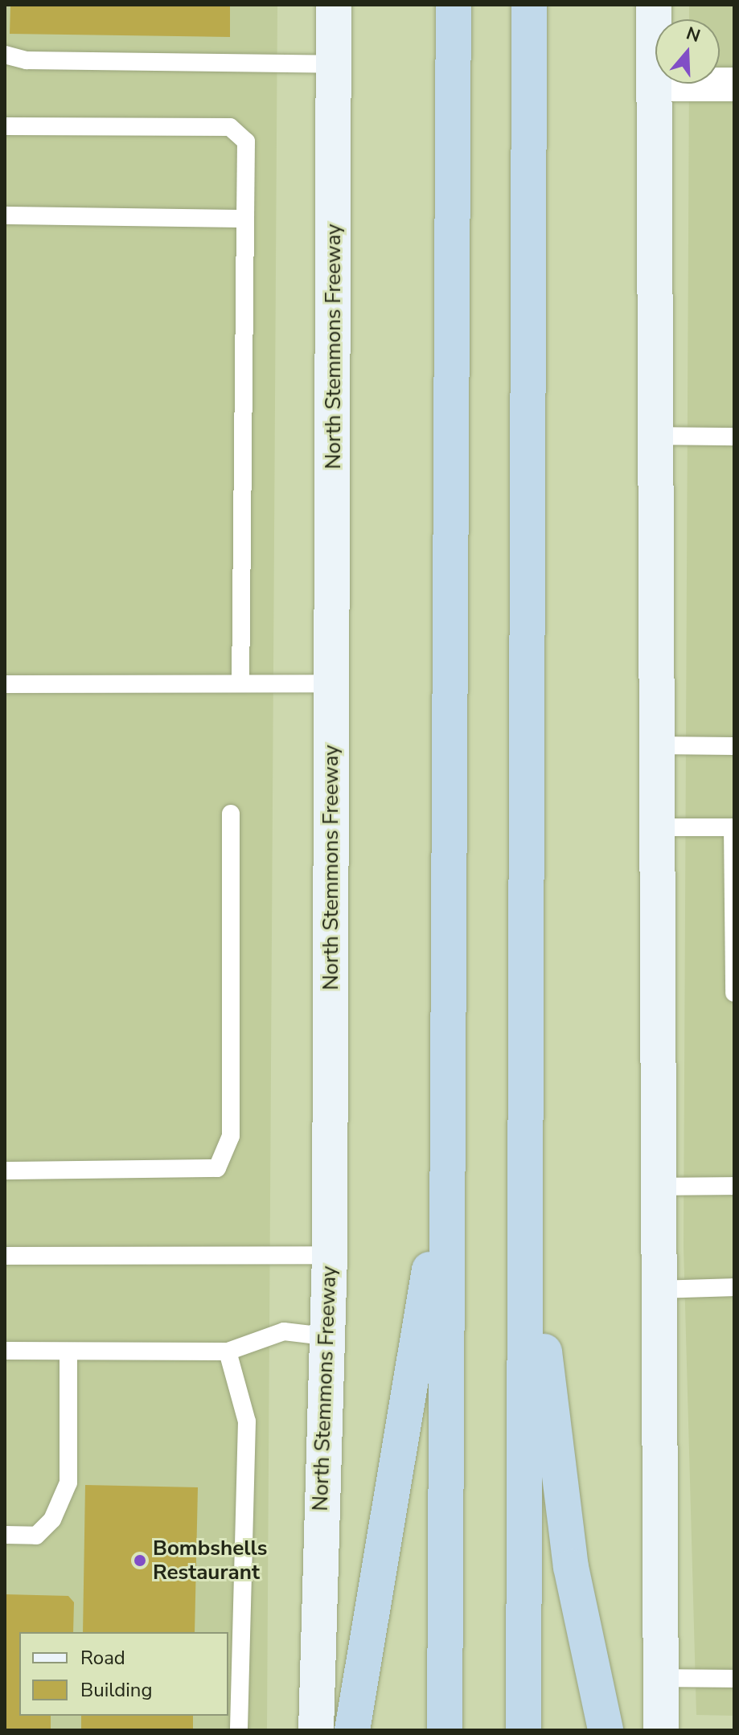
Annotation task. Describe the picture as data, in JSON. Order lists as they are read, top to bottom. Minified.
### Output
{"streets":{"main road":["North Stemmons Freeway"]},"places":["Bombshells Restaurant"],"legend":["Road","Building"],"north":"top"}
